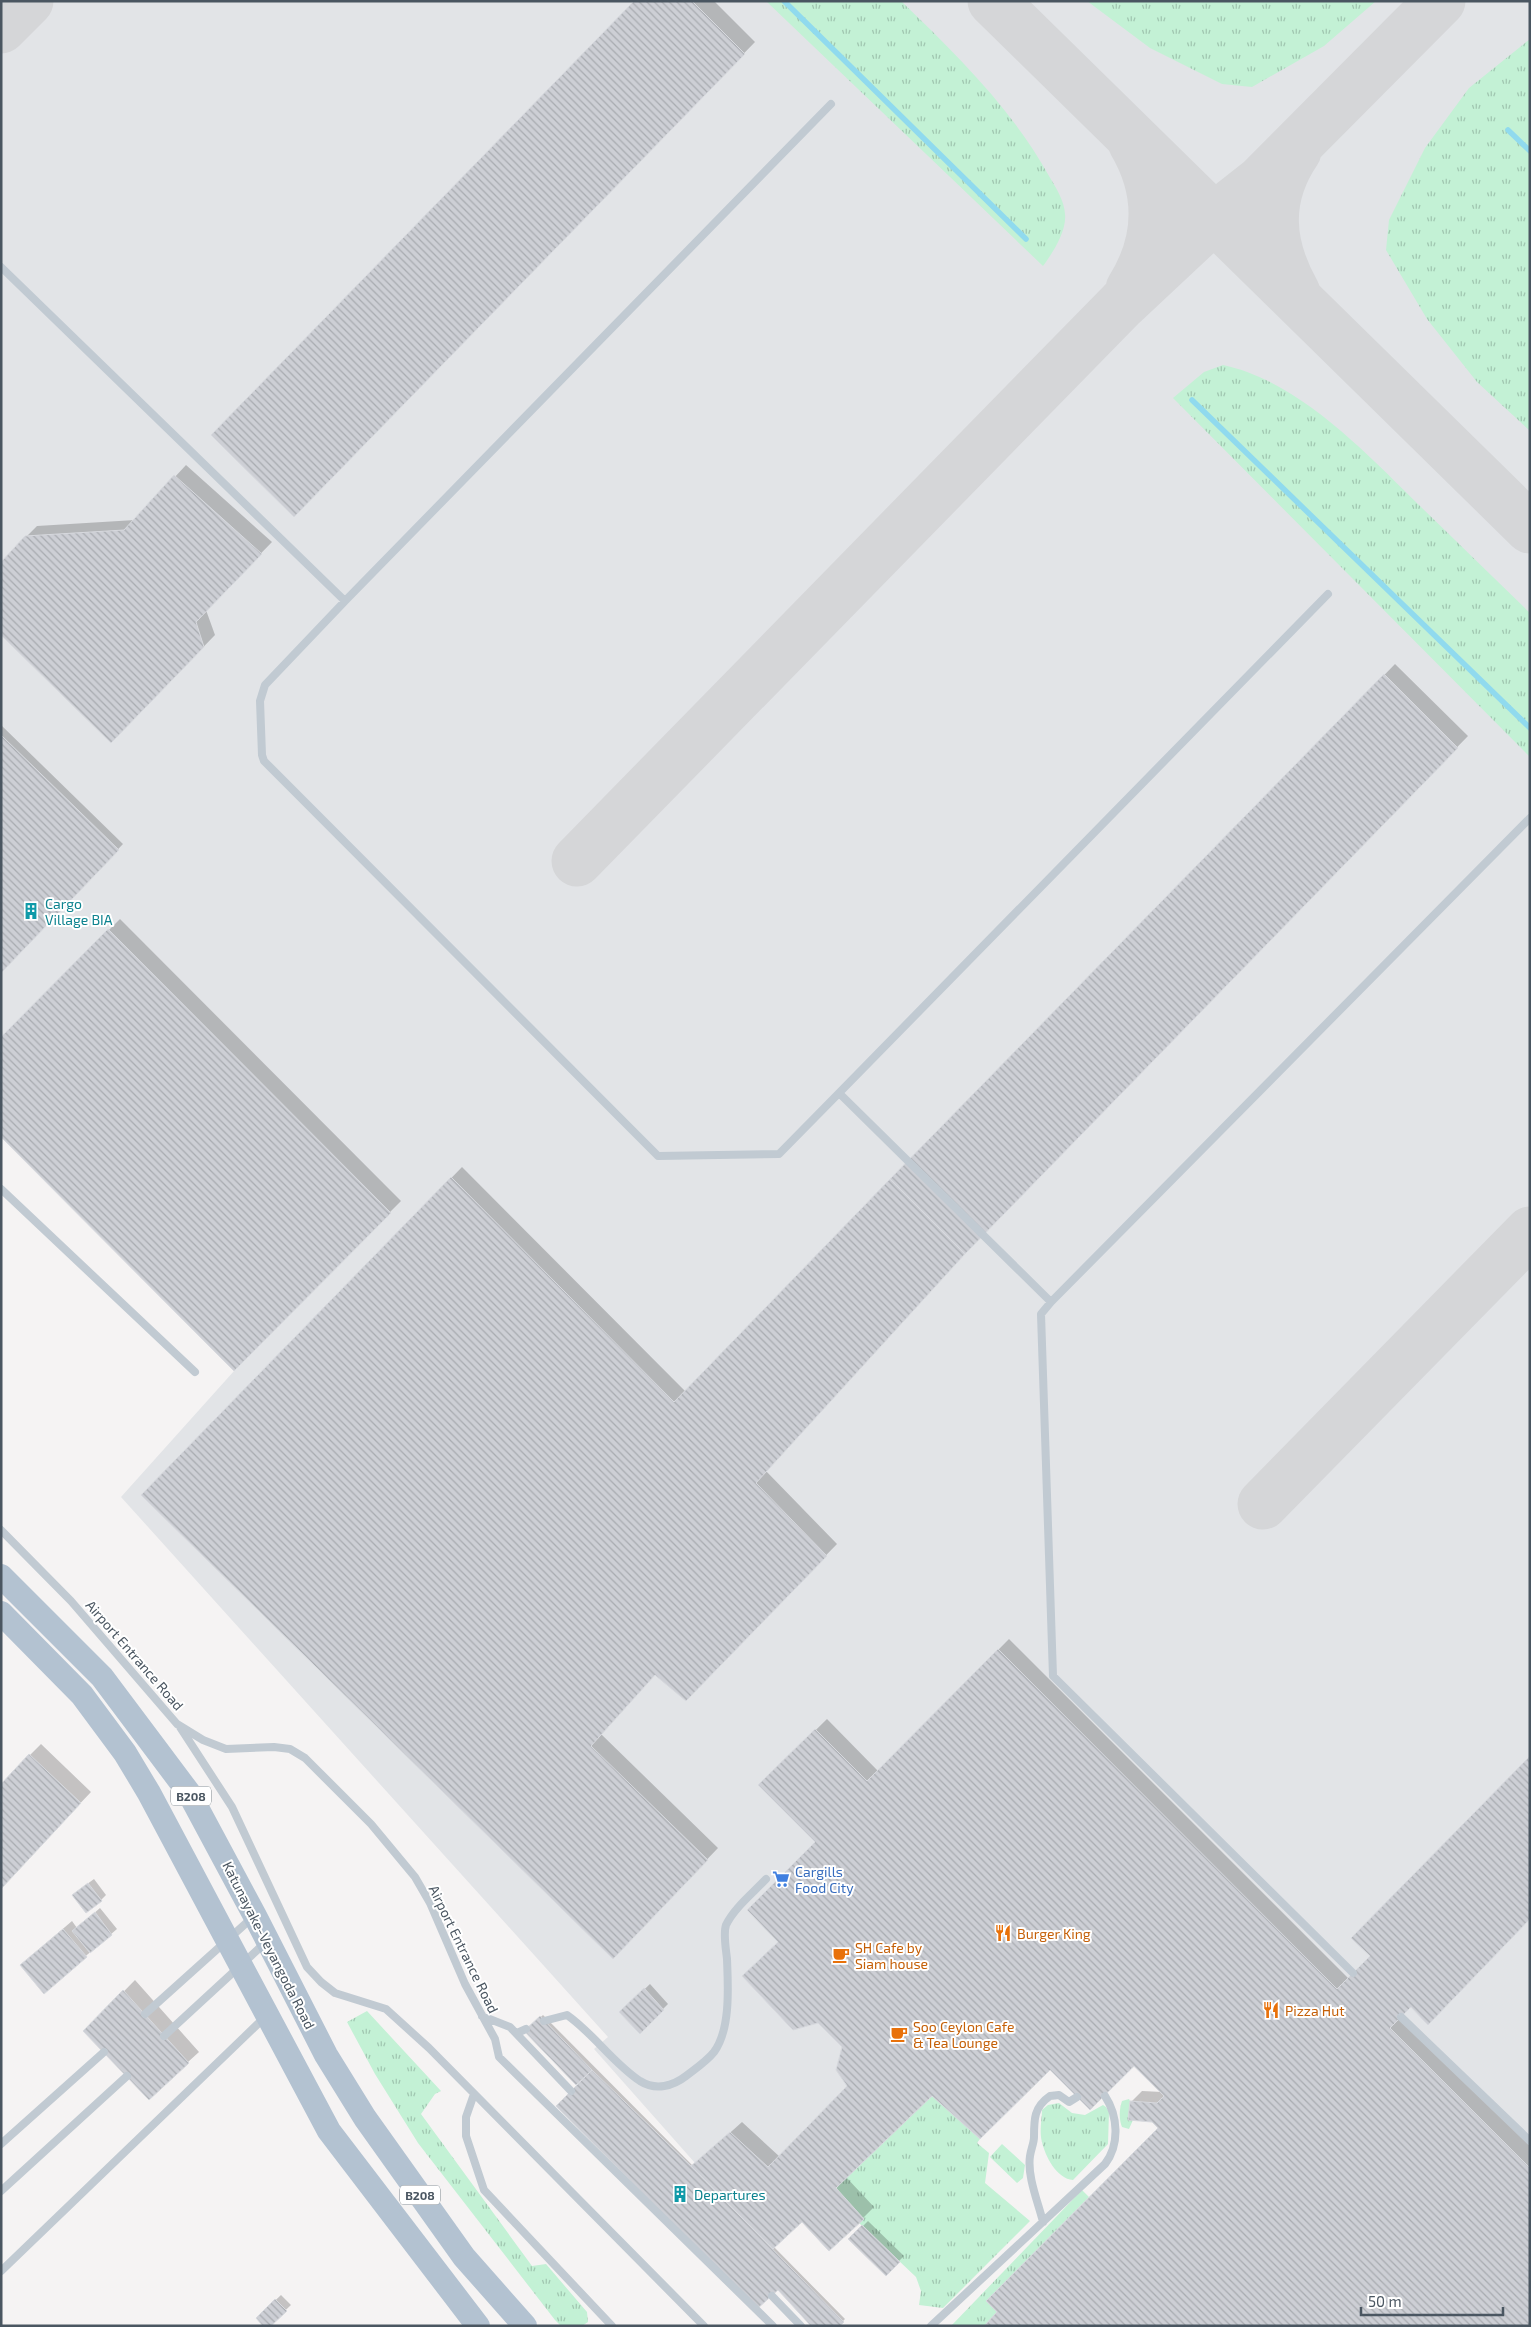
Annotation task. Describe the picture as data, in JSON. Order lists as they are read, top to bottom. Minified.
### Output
{"streets":{"main road":["B208","Katunayake-Veyangoda Road"],"lane":["Airport Entrance Road"]},"places":{"building":["Cargo Village BIA","Departures"],"supermarket":["Cargills Food City"],"restaurant":["Burger King","Pizza Hut"],"cafe":["SH Cafe by Siam house","Soo Ceylon Cafe & Tea Lounge"]},"scale_bar":"50 m"}
